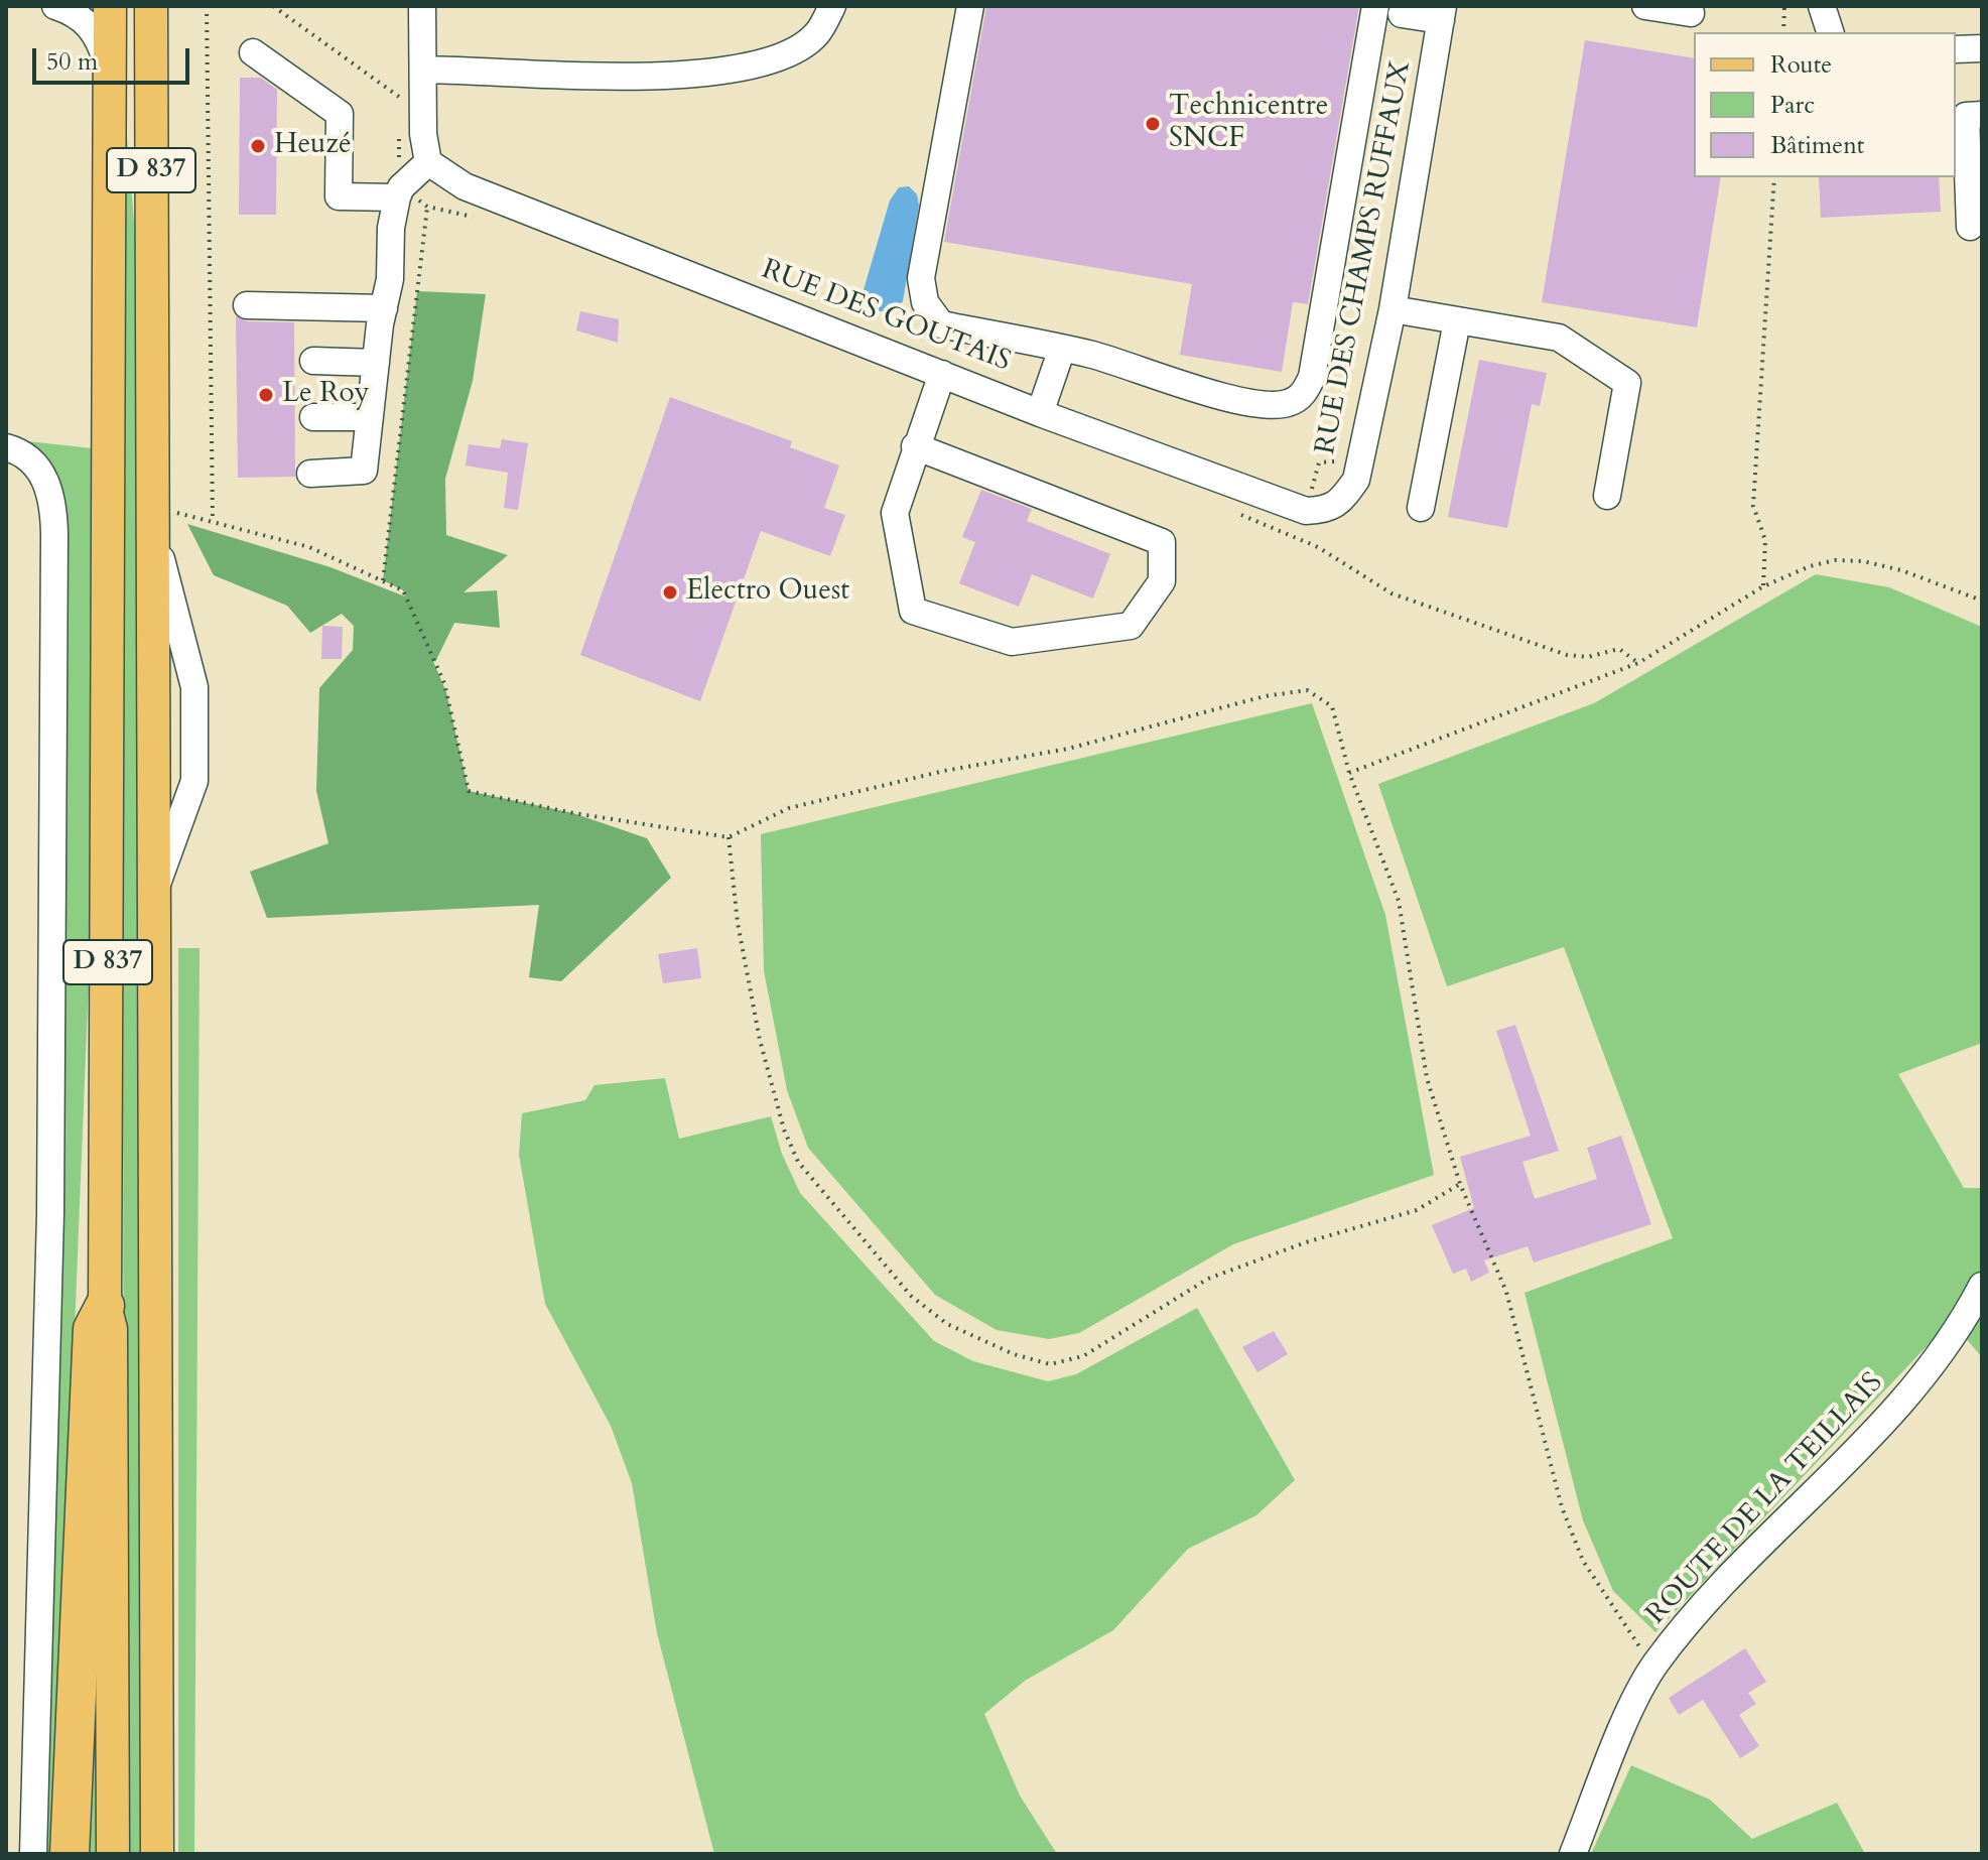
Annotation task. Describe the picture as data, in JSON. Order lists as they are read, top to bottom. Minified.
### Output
{"streets":{"main road":["D 837"],"street":["RUE DES CHAMPS RUFFAUX","RUE DES GOUTAIS","ROUTE DE LA TEILLAIS"]},"crossings":[["RUE DES CHAMPS RUFFAUX","RUE DES GOUTAIS"]],"places":["Technicentre SNCF","Heuzé","Le Roy","Electro Ouest"],"legend":["Route","Parc","Bâtiment"],"scale_bar":"50 m"}
